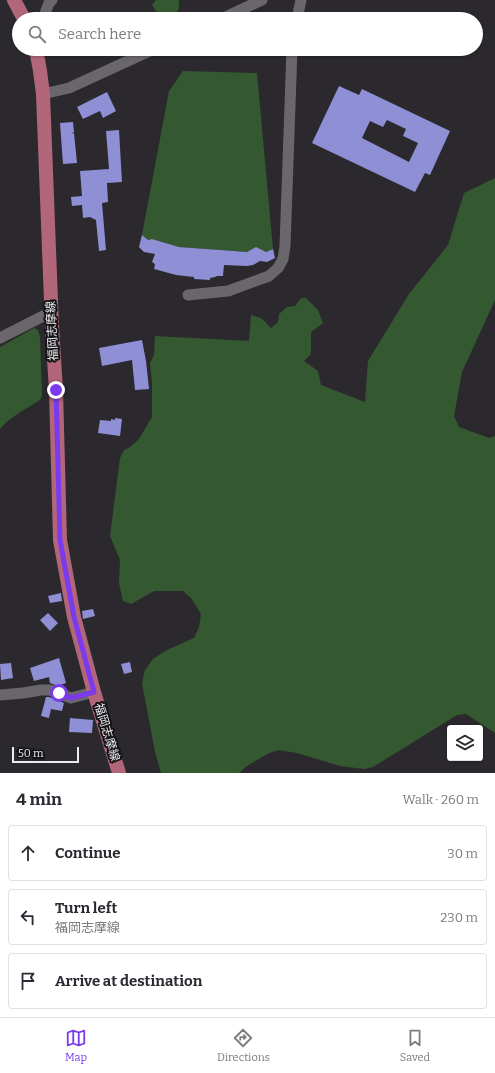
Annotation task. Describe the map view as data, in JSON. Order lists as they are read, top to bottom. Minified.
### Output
{"streets":{"main road":["福岡志摩線"]},"scale_bar":"50 m","page":{"search":"Search here","scale":"50 m","heading":["4 min","Walk · 260 m"],"list":[["Continue","30 m"],["Turn left","福岡志摩線","230 m"],"Arrive at destination"],"nav":["Map","Directions","Saved"]}}
